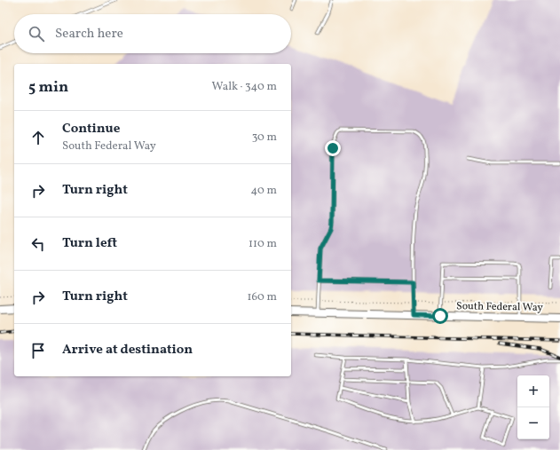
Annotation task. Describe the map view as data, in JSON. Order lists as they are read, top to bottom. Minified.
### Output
{"streets":{"main road":["South Federal Way"]},"page":{"search":"Search here","heading":["5 min","Walk · 340 m"],"list":[["Continue","South Federal Way","30 m"],["Turn right","40 m"],["Turn left","110 m"],["Turn right","160 m"],"Arrive at destination"],"map_buttons":["+","−"]}}
